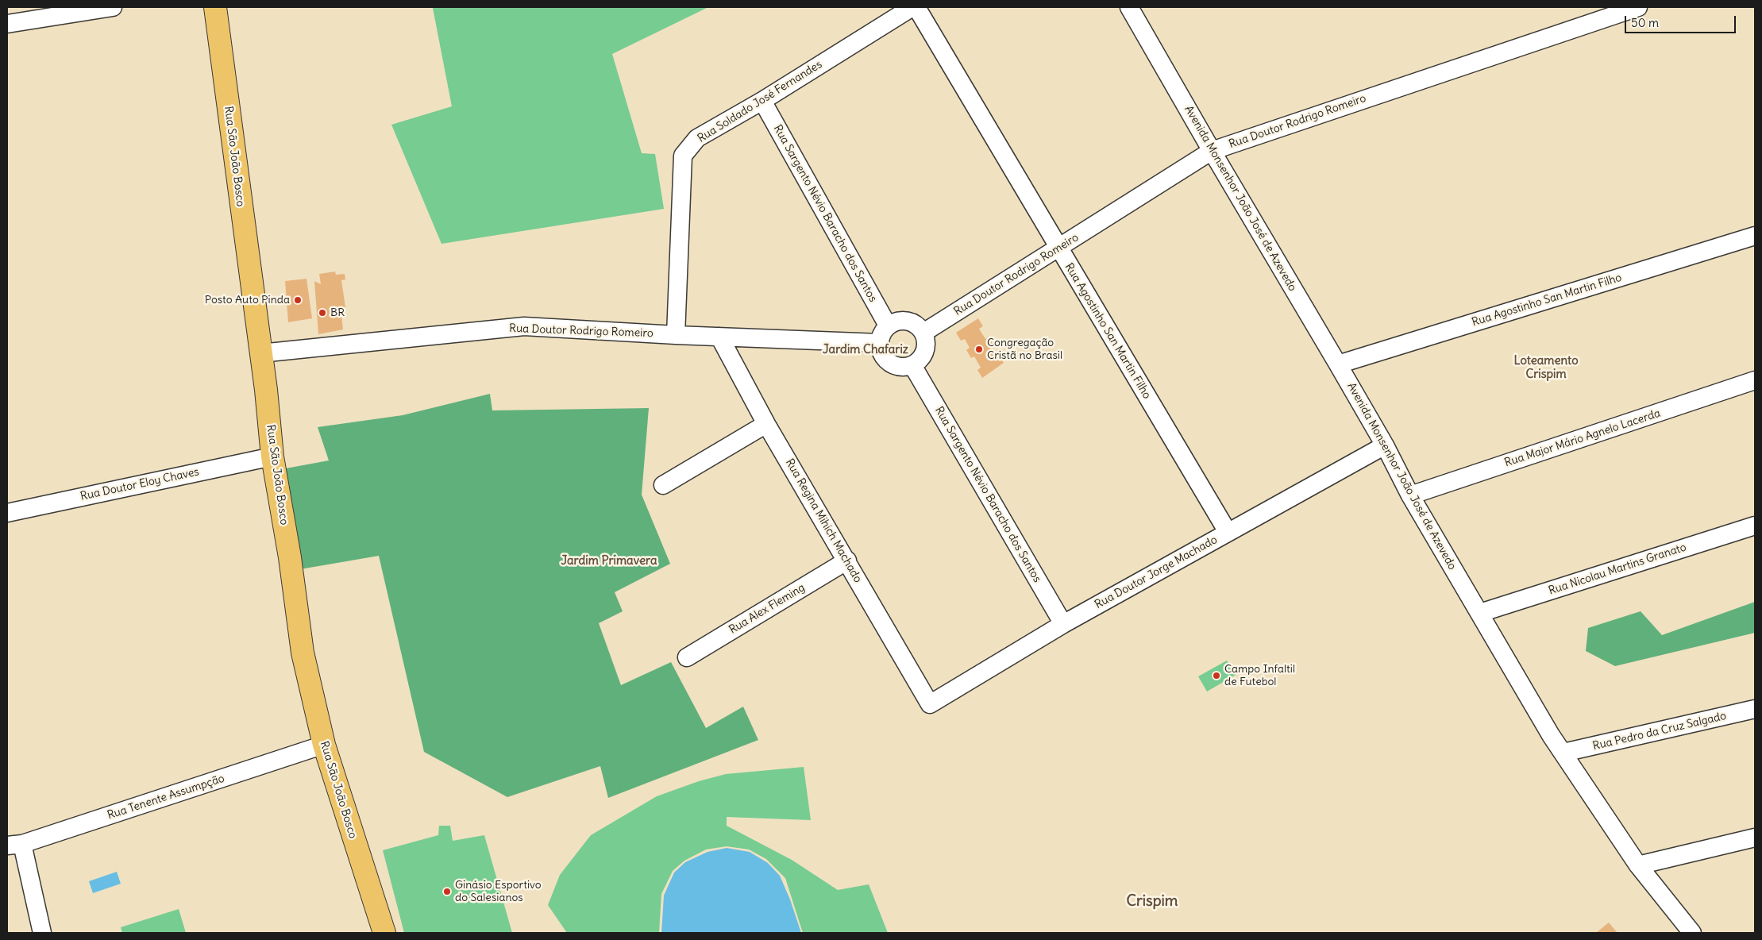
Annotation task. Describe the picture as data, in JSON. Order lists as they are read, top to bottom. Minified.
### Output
{"streets":{"main road":["Rua São João Bosco"],"street":["Rua Soldado José Fernandes","Rua Doutor Rodrigo Romeiro","Avenida Monsenhor João José de Azevedo","Rua Sargento Névio Baracho dos Santos","Rua Agostinho San Martin Filho","Rua Major Mário Agnelo Lacerda","Rua Doutor Eloy Chaves","Rua Regina Mihich Machado","Rua Nicolau Martins Granato","Rua Doutor Jorge Machado","Rua Alex Fleming","Rua Pedro da Cruz Salgado","Rua Tenente Assumpção"]},"crossings":[["Rua Soldado José Fernandes","Rua Doutor Rodrigo Romeiro"],["Rua Soldado José Fernandes","Rua Sargento Névio Baracho dos Santos"],["Rua Doutor Rodrigo Romeiro","Rua São João Bosco"],["Rua Doutor Rodrigo Romeiro","Avenida Monsenhor João José de Azevedo"],["Rua Doutor Rodrigo Romeiro","Rua Sargento Névio Baracho dos Santos"],["Rua Doutor Rodrigo Romeiro","Rua Agostinho San Martin Filho"],["Rua Doutor Rodrigo Romeiro","Rua Regina Mihich Machado"],["Rua São João Bosco","Rua Doutor Eloy Chaves"],["Rua São João Bosco","Rua Tenente Assumpção"],["Avenida Monsenhor João José de Azevedo","Rua Agostinho San Martin Filho"],["Avenida Monsenhor João José de Azevedo","Rua Major Mário Agnelo Lacerda"],["Avenida Monsenhor João José de Azevedo","Rua Nicolau Martins Granato"],["Avenida Monsenhor João José de Azevedo","Rua Doutor Jorge Machado"],["Avenida Monsenhor João José de Azevedo","Rua Pedro da Cruz Salgado"],["Rua Sargento Névio Baracho dos Santos","Rua Doutor Jorge Machado"],["Rua Agostinho San Martin Filho","Rua Doutor Jorge Machado"],["Rua Regina Mihich Machado","Rua Doutor Jorge Machado"],["Rua Regina Mihich Machado","Rua Alex Fleming"]],"districts":["Jardim Chafariz","Loteamento Crispim","Jardim Primavera","Crispim"],"places":["Posto Auto Pinda","BR","Congregação Cristã no Brasil","Campo Infaltil de Futebol","Ginásio Esportivo do Salesianos"],"scale_bar":"50 m"}
